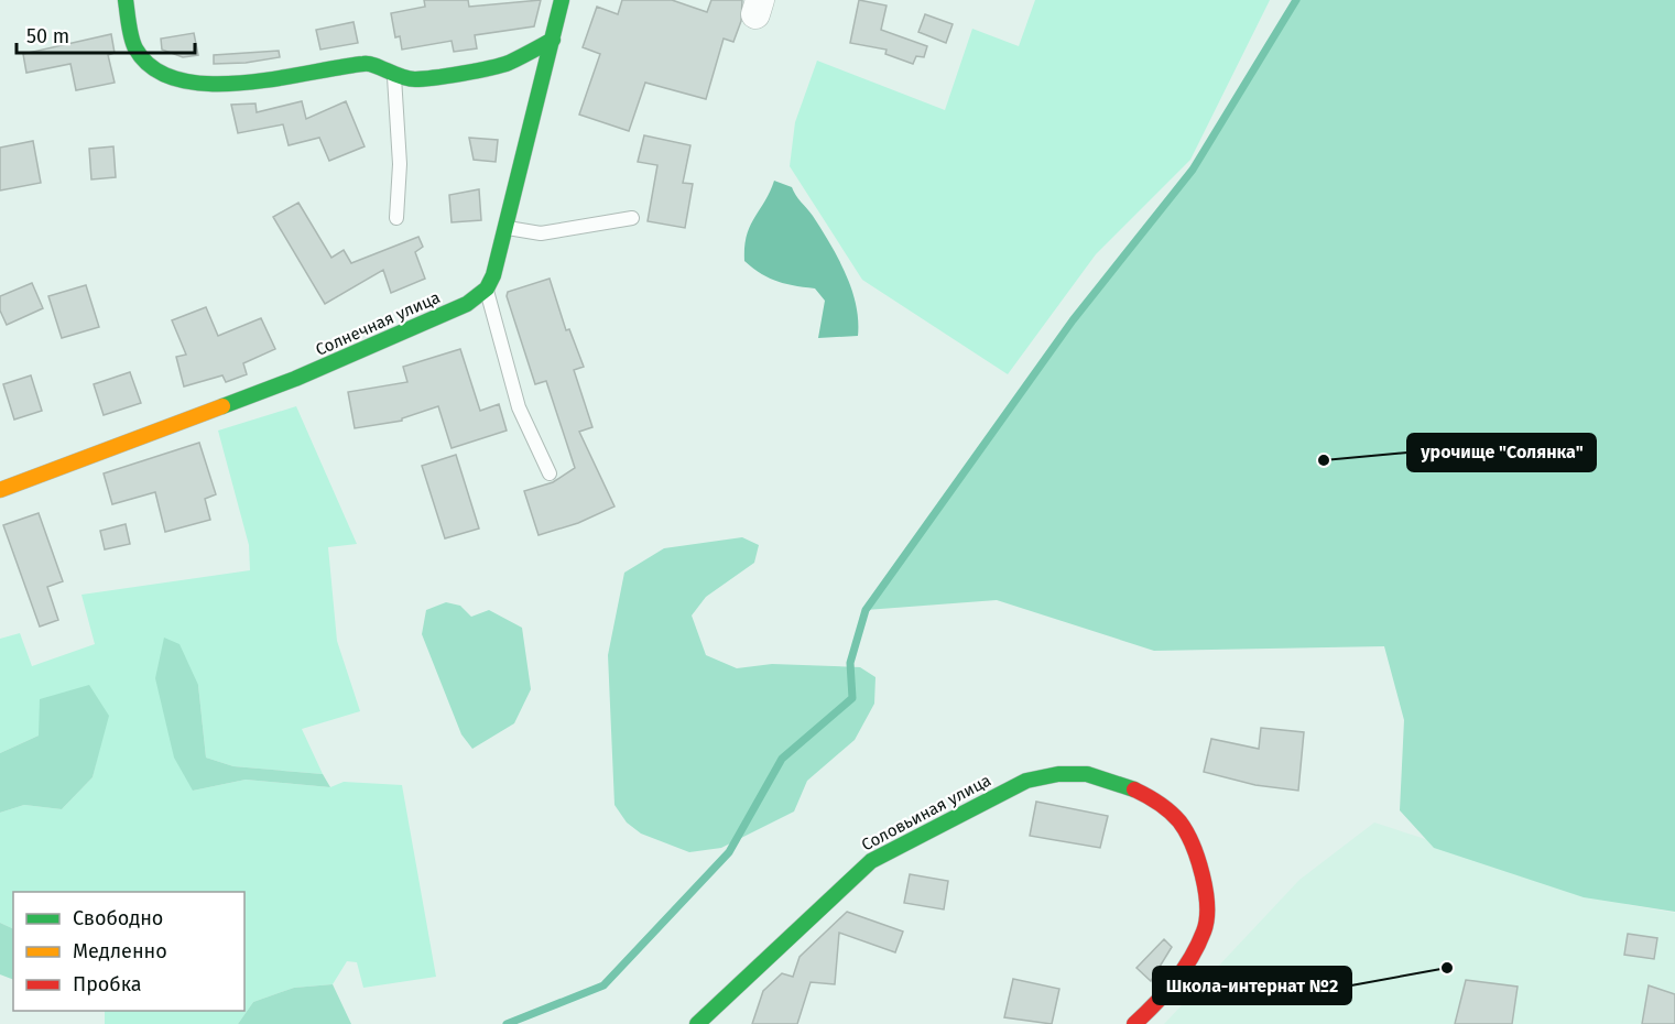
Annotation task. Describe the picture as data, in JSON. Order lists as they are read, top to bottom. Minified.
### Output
{"streets":{"street":["Солнечная улица","Соловьиная улица"]},"places":["урочище \"Солянка\"","Школа-интернат №2"],"legend":["Свободно","Медленно","Пробка"],"scale_bar":"50 m"}
